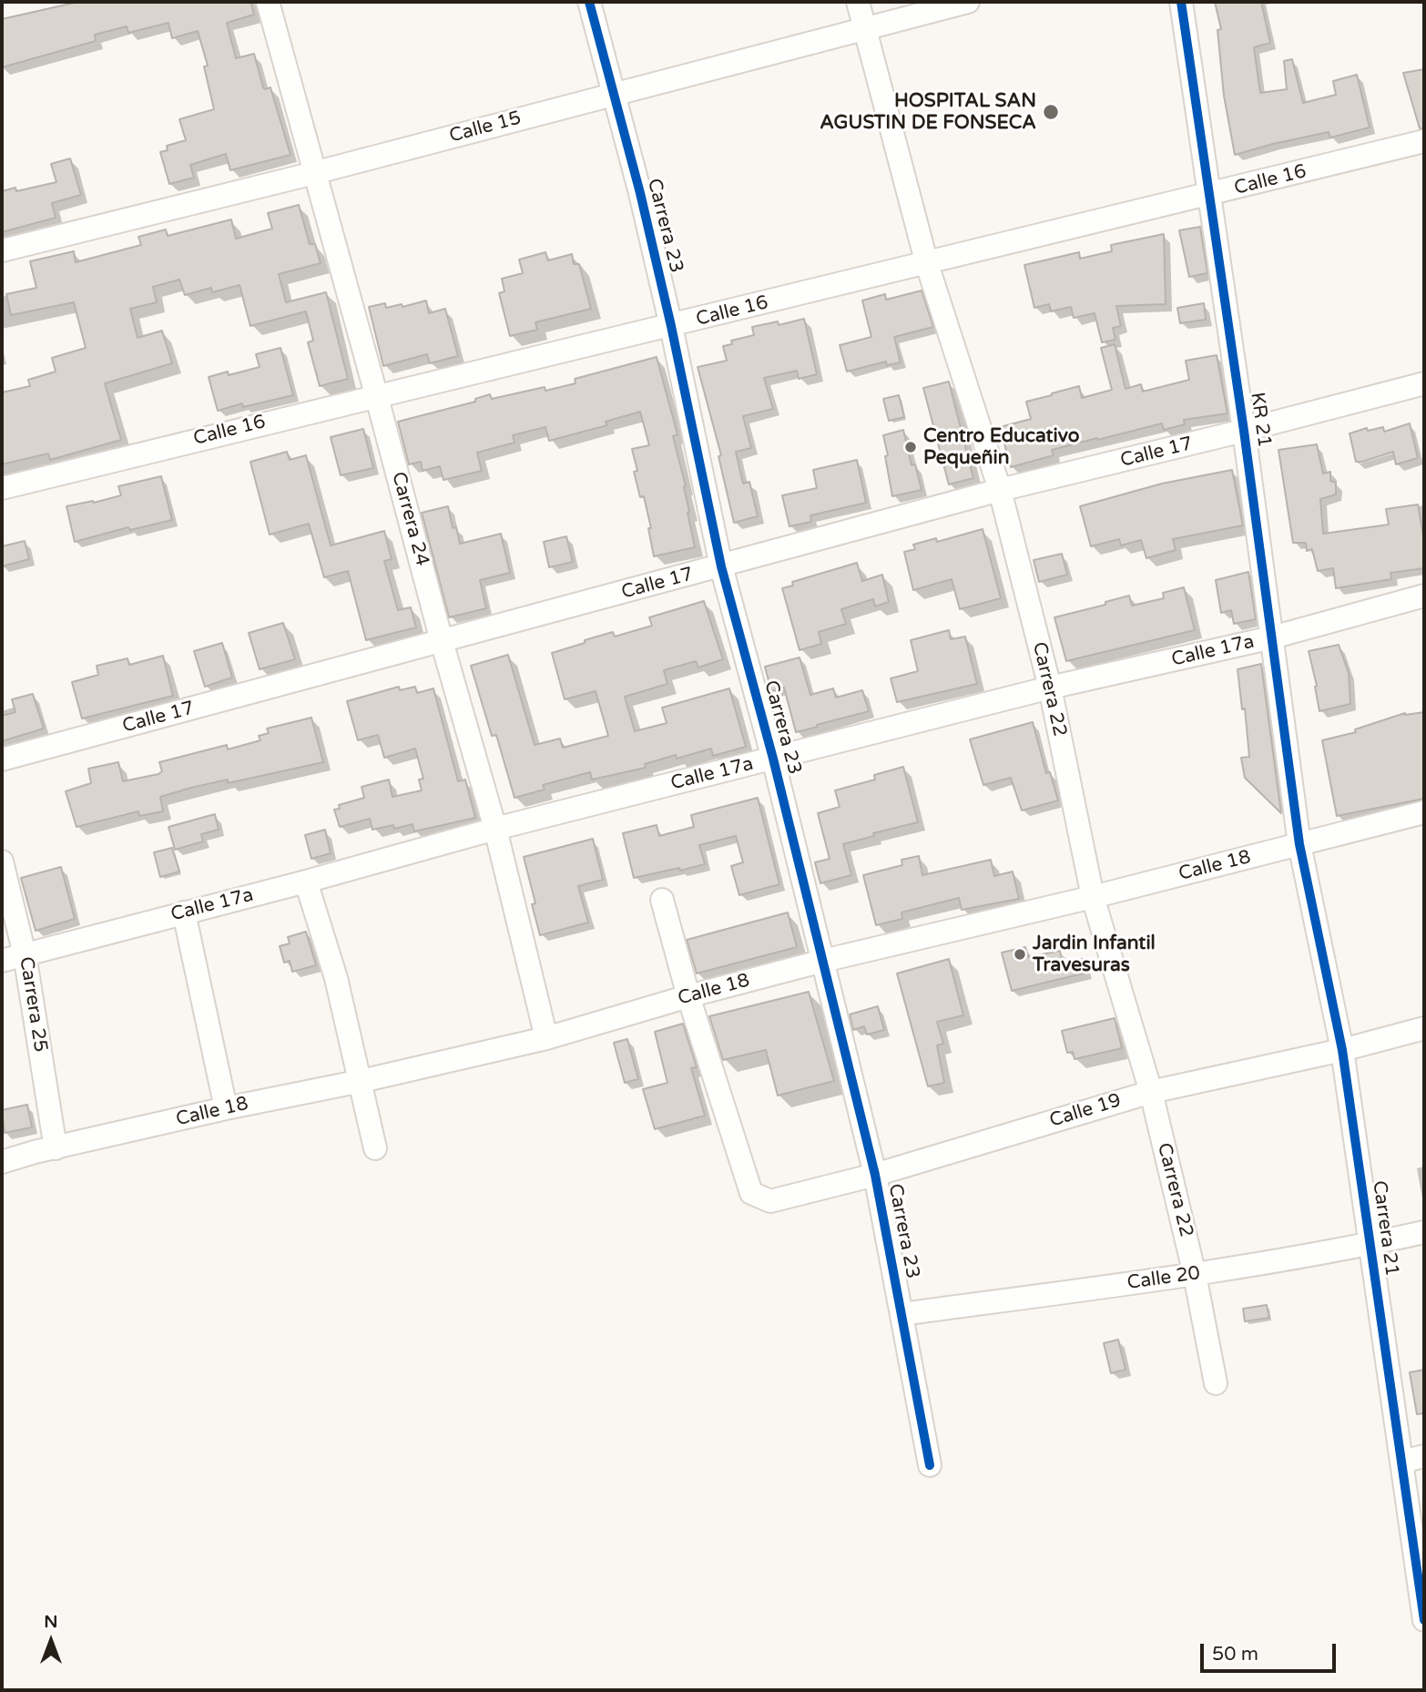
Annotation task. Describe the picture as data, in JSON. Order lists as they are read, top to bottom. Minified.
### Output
{"streets":{"street":["Calle 15","Calle 16","Carrera 23","KR 21","Calle 17","Carrera 24","Calle 17a","Carrera 22","Calle 18","Carrera 25","Calle 19","Carrera 21","Calle 20"]},"crossings":[["Calle 15","Carrera 23"],["Calle 15","Carrera 24"],["Calle 15","Carrera 22"],["Calle 16","Carrera 23"],["Calle 16","KR 21"],["Calle 16","Carrera 24"],["Calle 16","Carrera 22"],["Carrera 23","Calle 17"],["Carrera 23","Calle 17a"],["Carrera 23","Calle 18"],["Carrera 23","Calle 19"],["Carrera 23","Calle 20"],["KR 21","Calle 17"],["KR 21","Calle 17a"],["KR 21","Calle 18"],["KR 21","Carrera 21"],["Calle 17","Carrera 24"],["Calle 17","Carrera 22"],["Carrera 24","Calle 17a"],["Carrera 24","Calle 18"],["Calle 17a","Carrera 22"],["Calle 17a","Carrera 25"],["Carrera 22","Calle 18"],["Carrera 22","Calle 19"],["Carrera 22","Calle 20"],["Calle 18","Carrera 25"],["Calle 18","Calle 19"],["Calle 18","Carrera 21"],["Calle 19","Carrera 21"],["Carrera 21","Calle 20"]],"places":["HOSPITAL SAN AGUSTIN DE FONSECA","Centro Educativo Pequeñin","Jardin Infantil Travesuras"],"scale_bar":"50 m","north":"top"}
